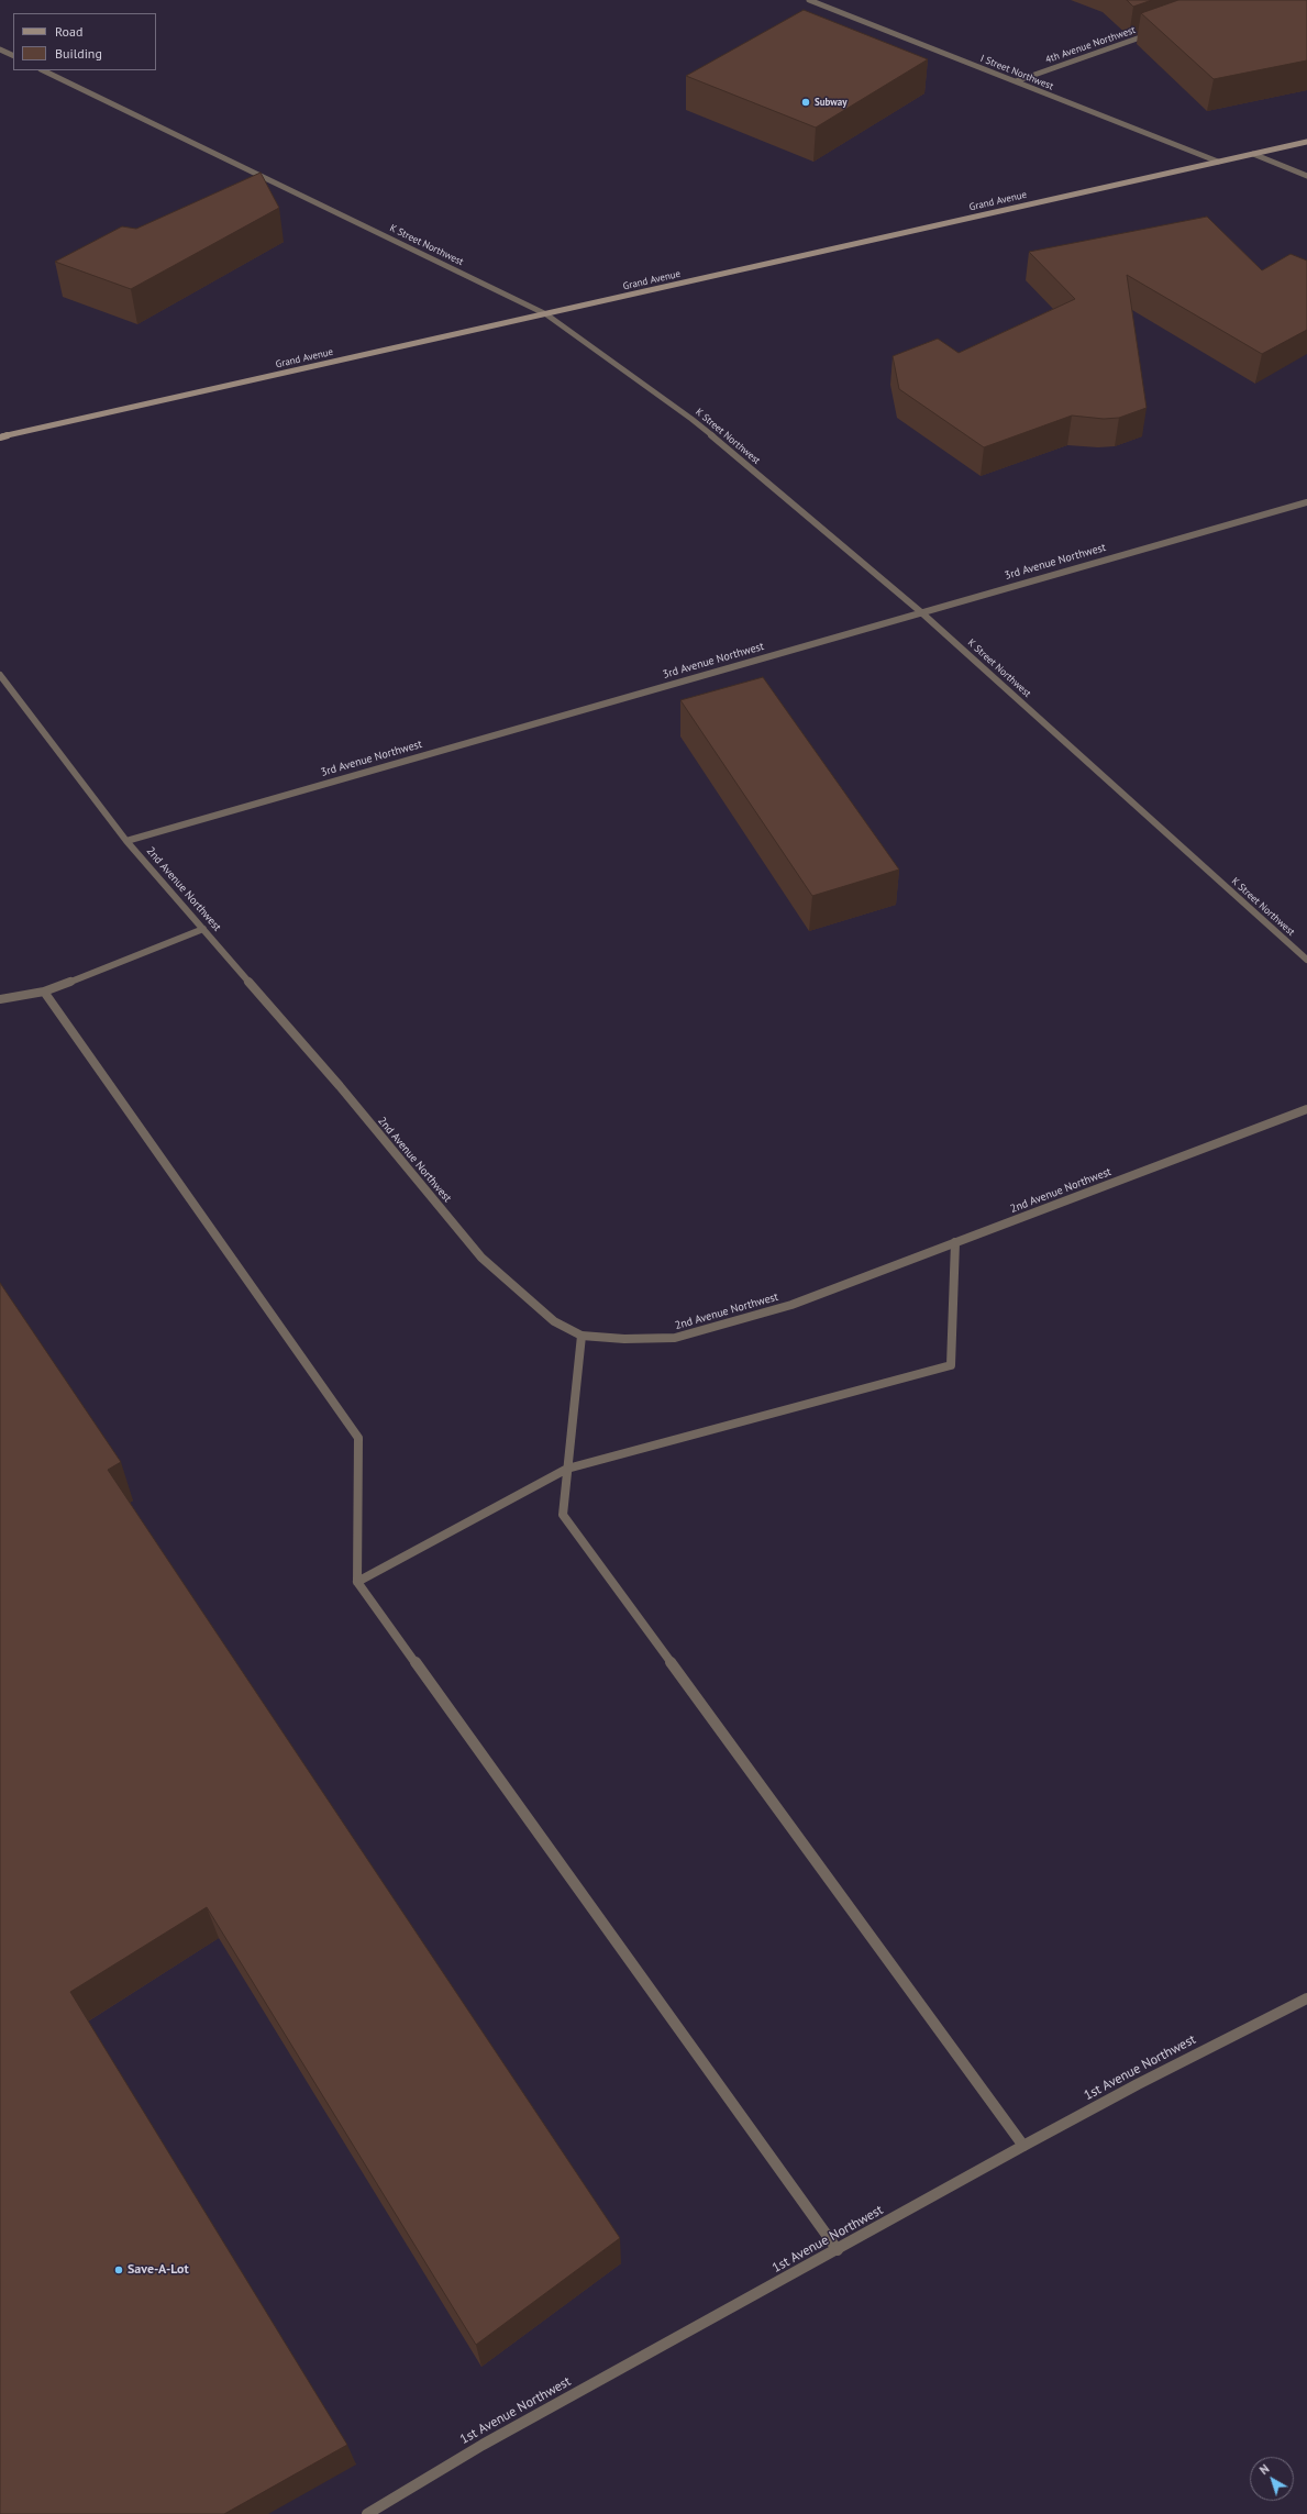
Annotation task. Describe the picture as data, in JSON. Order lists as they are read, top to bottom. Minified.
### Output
{"streets":{"street":["4th Avenue Northwest","I Street Northwest","Grand Avenue","K Street Northwest","3rd Avenue Northwest","2nd Avenue Northwest","1st Avenue Northwest"]},"crossings":[["4th Avenue Northwest","I Street Northwest"],["I Street Northwest","Grand Avenue"],["Grand Avenue","K Street Northwest"],["K Street Northwest","3rd Avenue Northwest"],["3rd Avenue Northwest","2nd Avenue Northwest"]],"places":["Subway","Save-A-Lot"],"legend":["Road","Building"],"north":"top left"}
